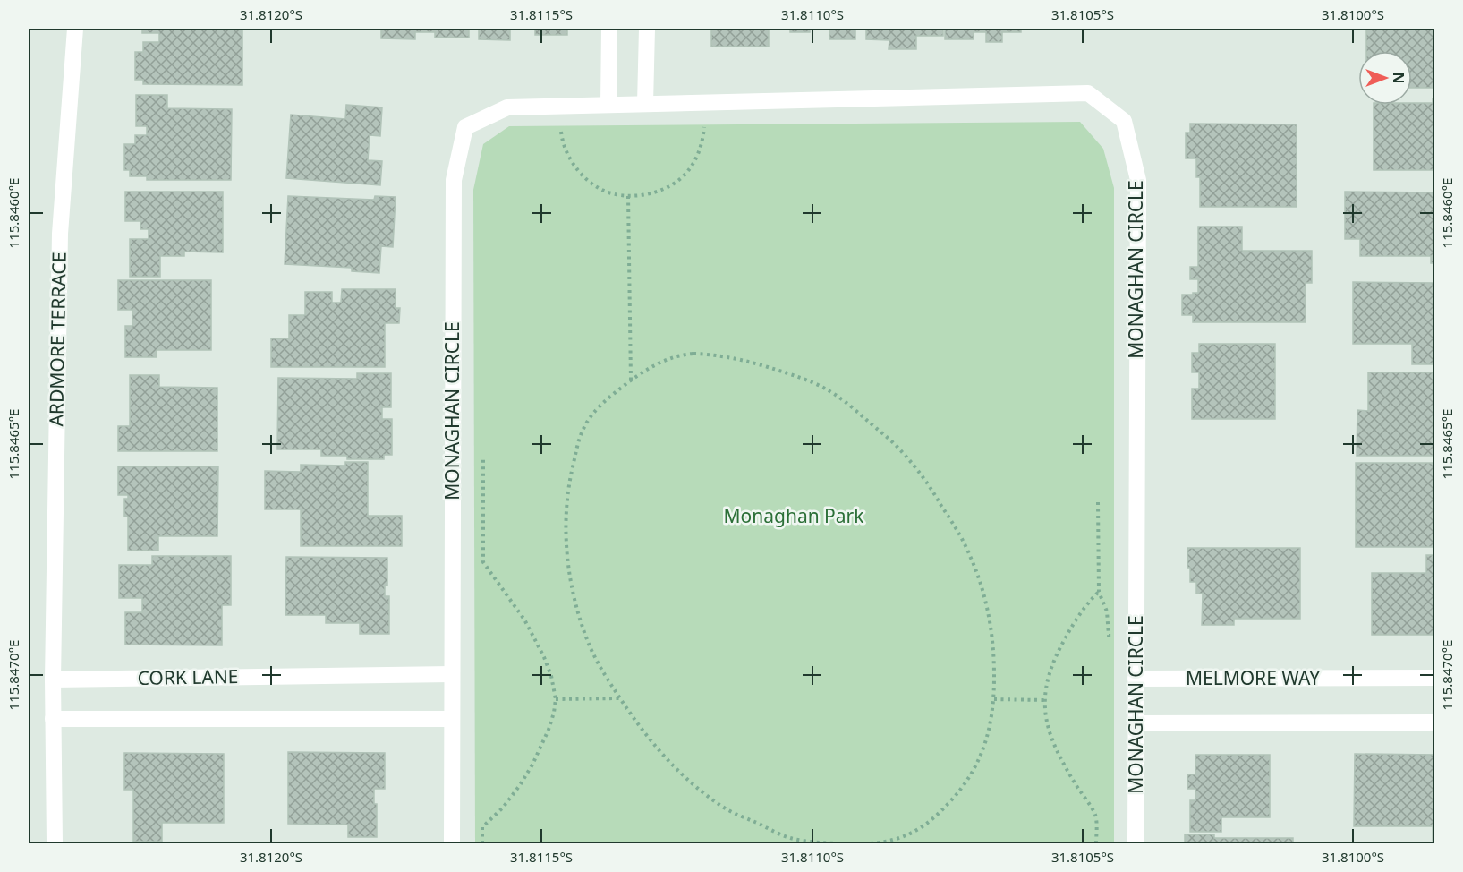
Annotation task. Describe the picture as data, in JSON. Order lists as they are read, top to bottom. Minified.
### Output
{"streets":{"street":["MONAGHAN CIRCLE","ARDMORE TERRACE","CORK LANE","MELMORE WAY"]},"crossings":[["MONAGHAN CIRCLE","CORK LANE"],["MONAGHAN CIRCLE","MELMORE WAY"],["ARDMORE TERRACE","CORK LANE"]],"parks":["Monaghan Park"],"north":"right","coordinates":["31.8120°S","31.8115°S","31.8110°S","31.8105°S","31.8100°S","115.8460°E","115.8465°E","115.8470°E"]}
